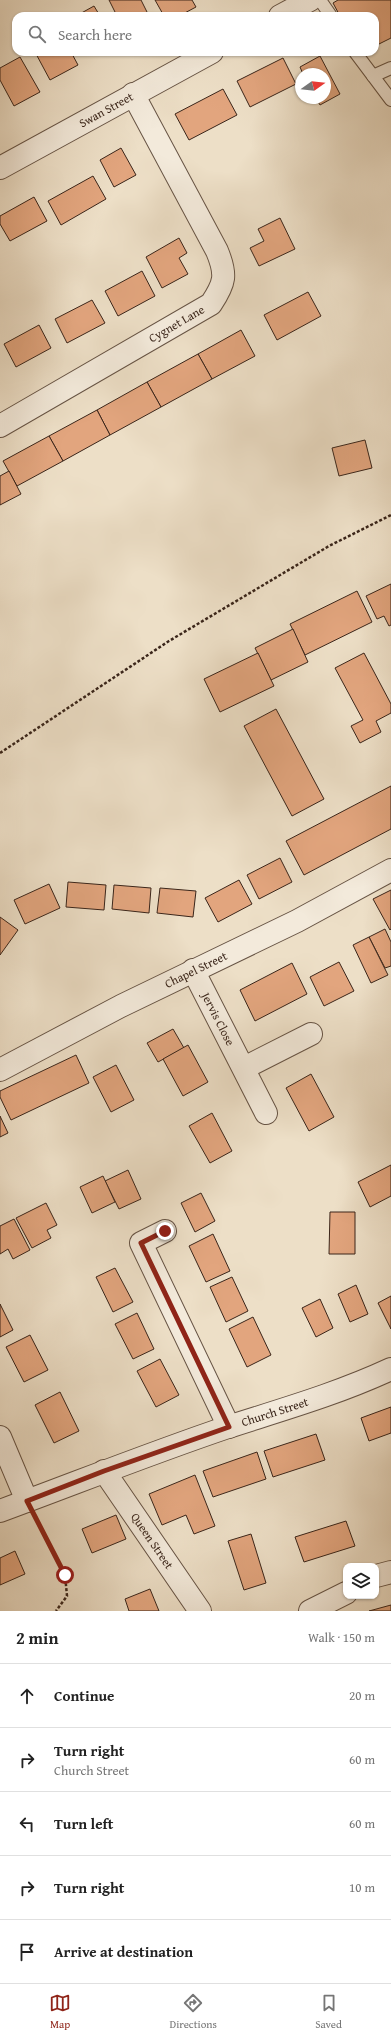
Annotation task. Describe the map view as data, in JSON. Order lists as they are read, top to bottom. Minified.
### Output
{"streets":{"street":["Swan Street","Cygnet Lane","Chapel Street","Jervis Close","Church Street","Queen Street"]},"crossings":[["Swan Street","Cygnet Lane"],["Chapel Street","Jervis Close"],["Church Street","Queen Street"]],"north":"right","page":{"search":"Search here","heading":["2 min","Walk · 150 m"],"list":[["Continue","20 m"],["Turn right","Church Street","60 m"],["Turn left","60 m"],["Turn right","10 m"],"Arrive at destination"],"nav":["Map","Directions","Saved"]}}
